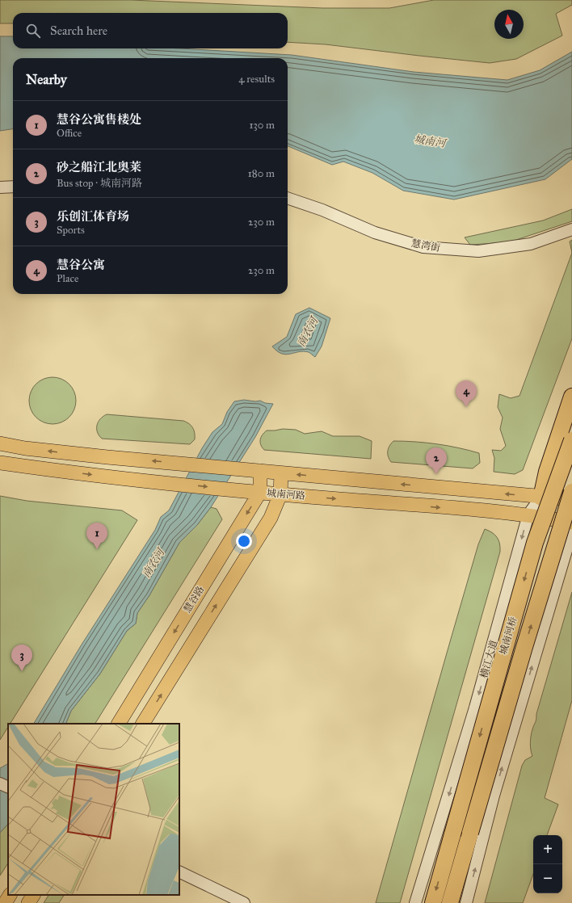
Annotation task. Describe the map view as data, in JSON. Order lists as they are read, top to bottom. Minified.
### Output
{"streets":{"highway":["城南河桥"],"main road":["城南河路","慧谷路"],"street":["慧湾街","横江大道"]},"crossings":[["城南河路","慧谷路"],["城南河路","横江大道"]],"water":["城南河","南农河"],"north":"top","page":{"search":"Search here","heading":["Nearby","4 results"],"list":[{"mark":"1","name":"慧谷公寓售楼处","note":"Office","value":"130 m"},{"mark":"2","name":"砂之船江北奥莱","note":"Bus stop · 城南河路","value":"180 m"},{"mark":"3","name":"乐创汇体育场","note":"Sports","value":"230 m"},{"mark":"4","name":"慧谷公寓","note":"Place","value":"230 m"}],"pins":["4","2","1","3"],"map_buttons":["+","−"]}}
